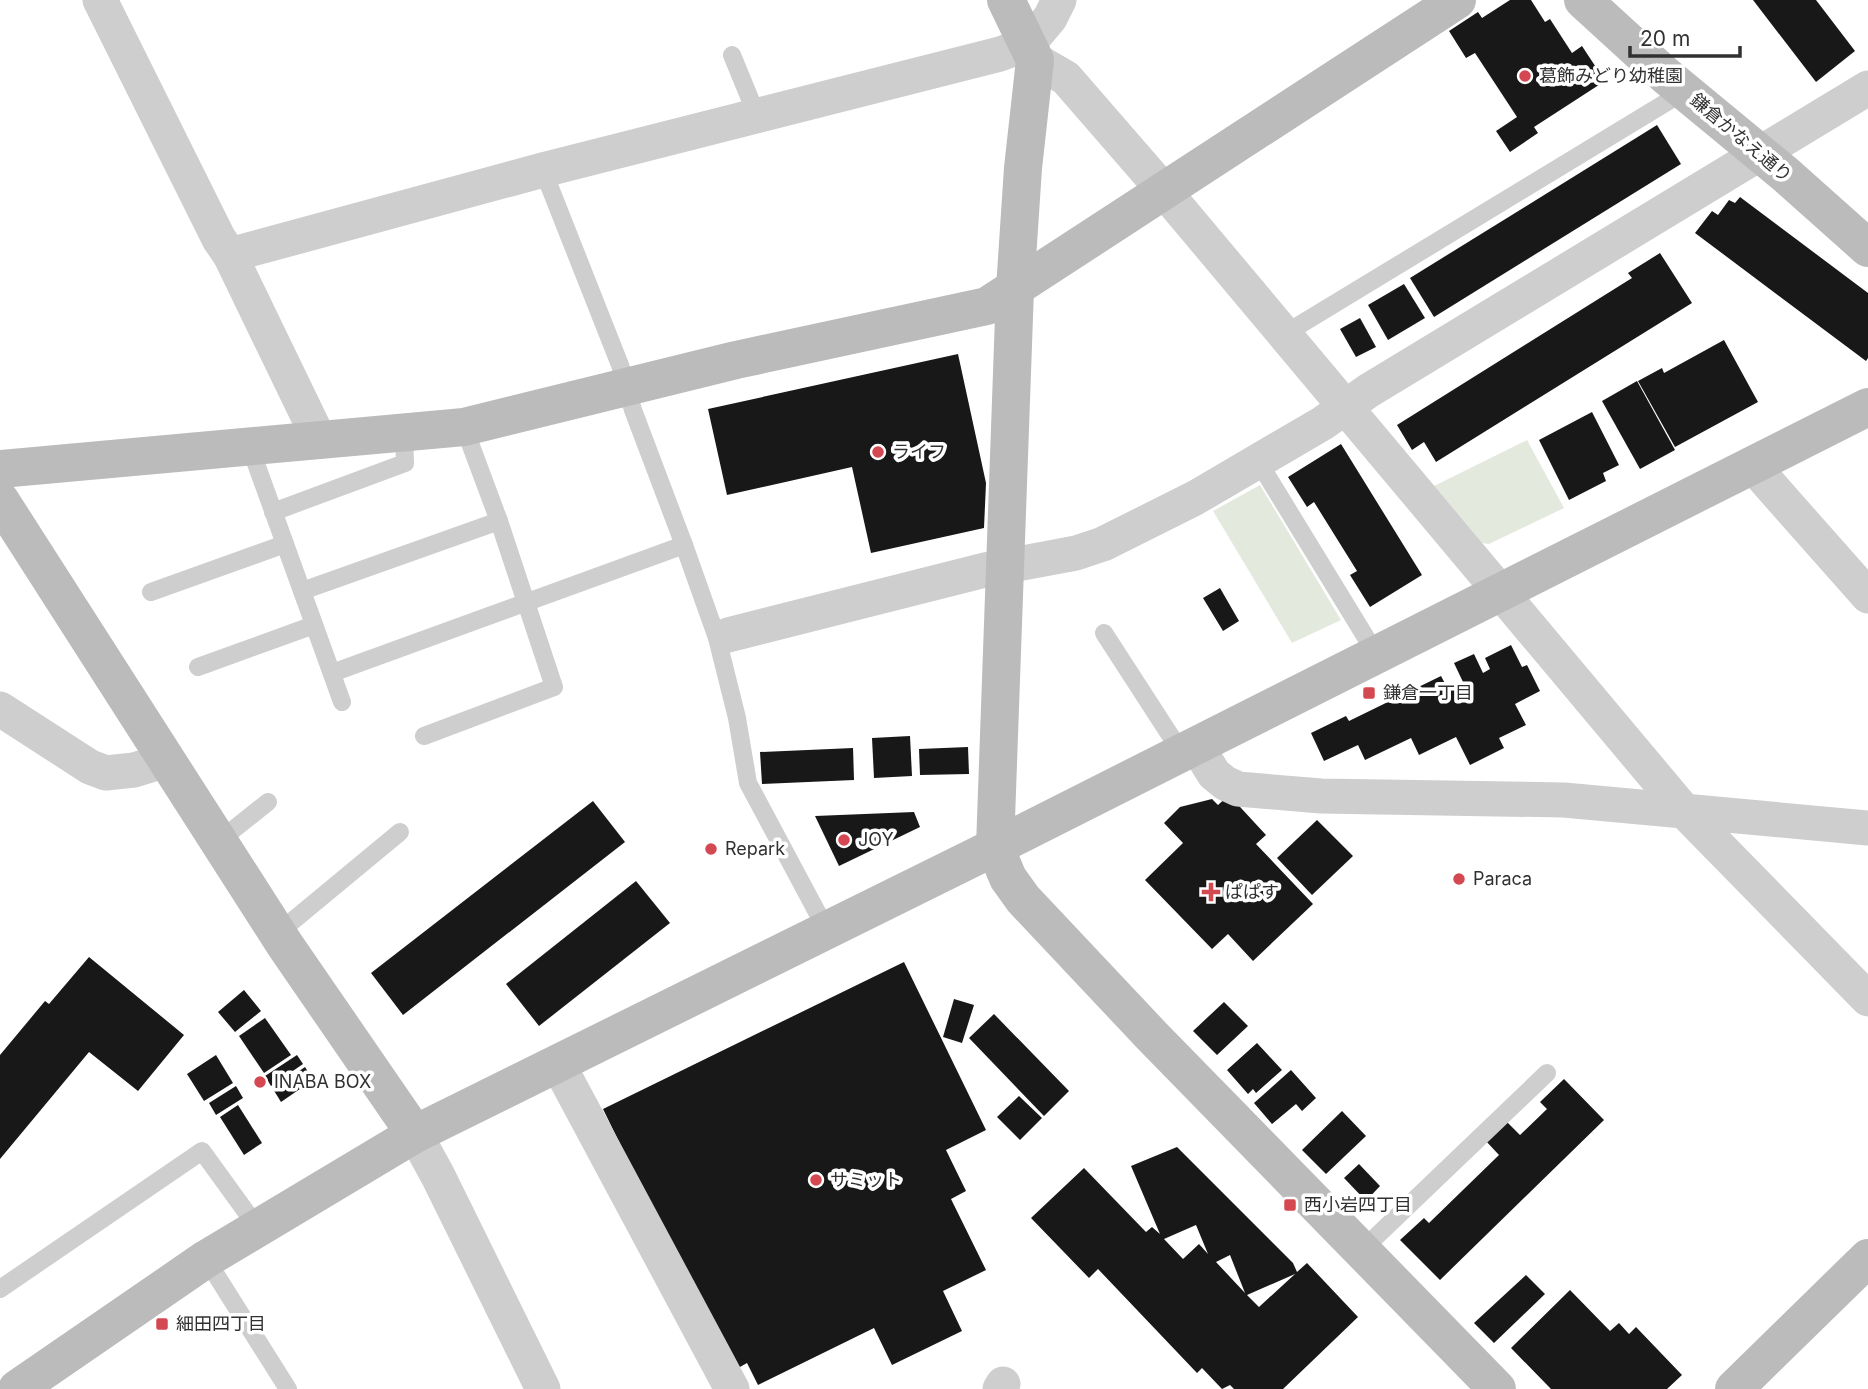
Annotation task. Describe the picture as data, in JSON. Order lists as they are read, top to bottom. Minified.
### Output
{"streets":{"street":["鎌倉かなえ通り"]},"places":{"other":["葛飾みどり幼稚園","ライフ","JOY","Repark","Paraca","INABA BOX","サミット"],"transit":["鎌倉一丁目","西小岩四丁目","細田四丁目"],"health":["ぱぱす"]},"scale_bar":"20 m"}
